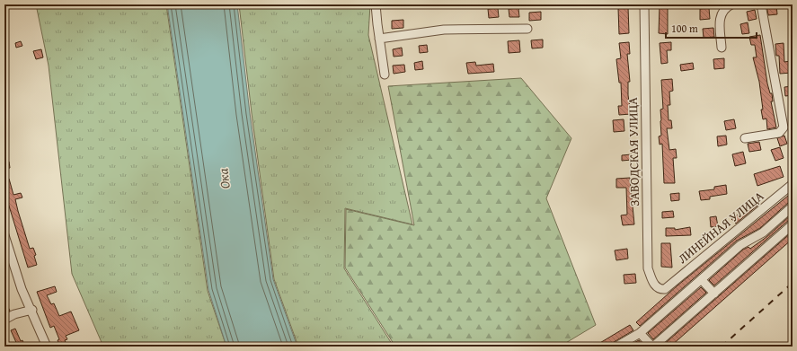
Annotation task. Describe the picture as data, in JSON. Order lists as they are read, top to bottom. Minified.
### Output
{"streets":{"street":["ЗАВОДСКАЯ УЛИЦА","ЛИНЕЙНАЯ УЛИЦА"]},"crossings":[["ЗАВОДСКАЯ УЛИЦА","ЛИНЕЙНАЯ УЛИЦА"]],"water":["Ока"],"scale_bar":"100 m"}
